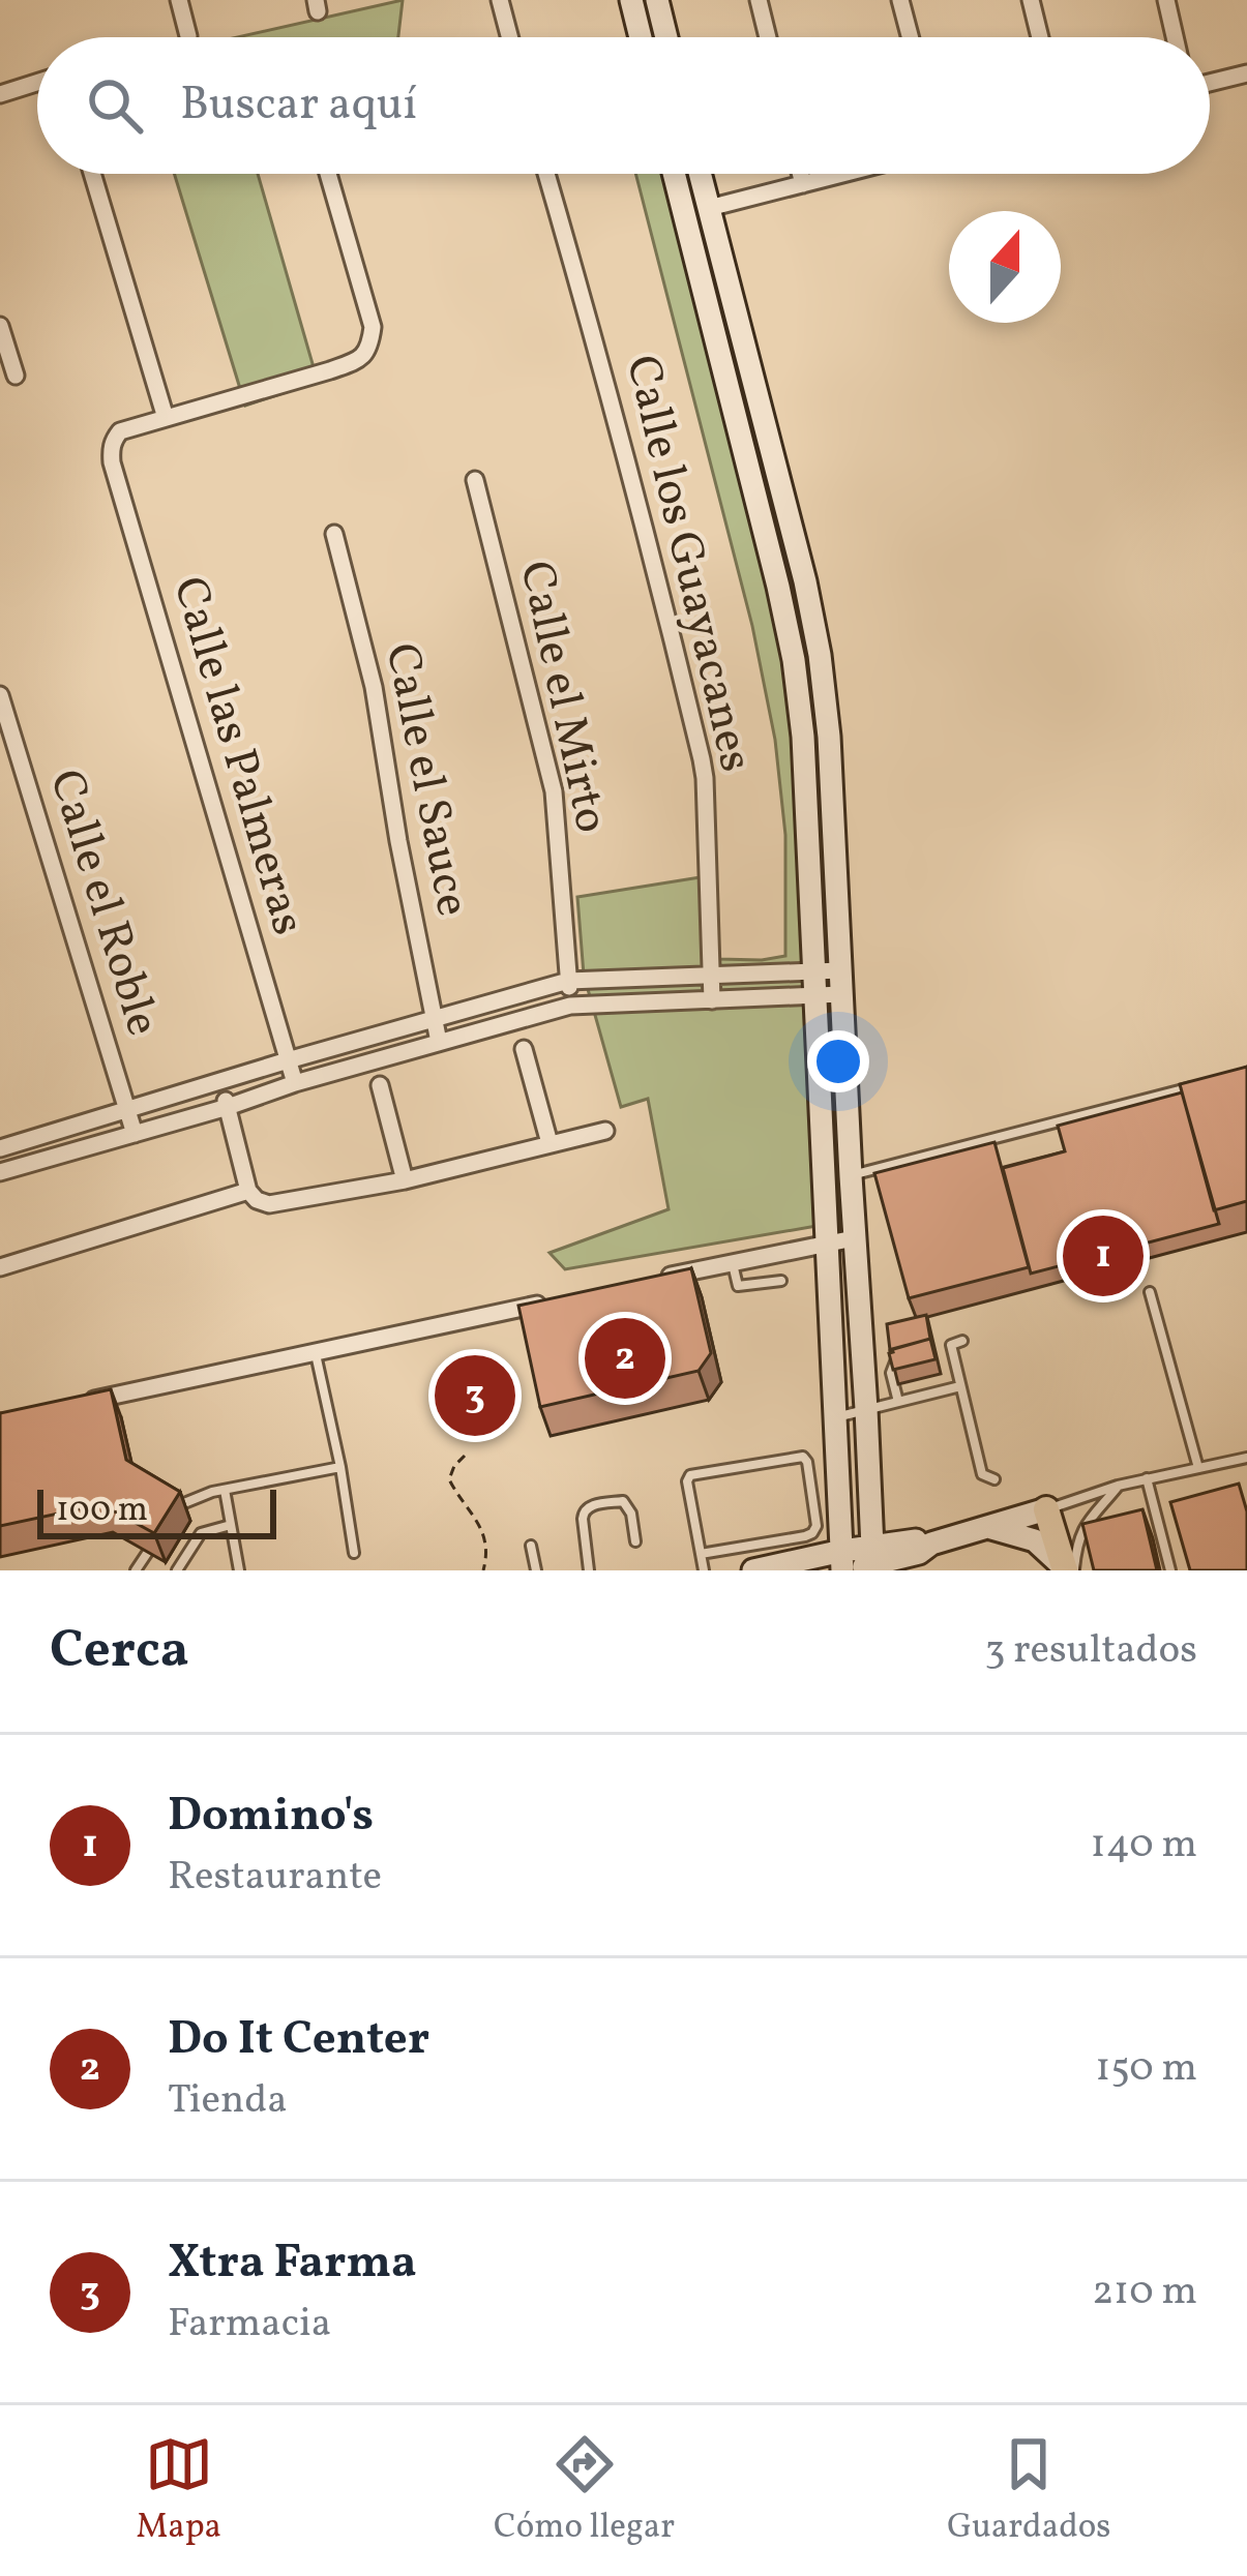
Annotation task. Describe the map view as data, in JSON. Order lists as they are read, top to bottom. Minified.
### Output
{"streets":{"street":["Calle los Guayacanes","Calle el Mirto","Calle las Palmeras","Calle el Sauce","Calle el Roble"]},"scale_bar":"100 m","north":"top","page":{"search":"Buscar aquí","pins":["1","2","3"],"scale":"100 m","heading":["Cerca","3 resultados"],"list":[{"mark":"1","name":"Domino's","note":"Restaurante","value":"140 m"},{"mark":"2","name":"Do It Center","note":"Tienda","value":"150 m"},{"mark":"3","name":"Xtra Farma","note":"Farmacia","value":"210 m"}],"nav":["Mapa","Cómo llegar","Guardados"]}}
